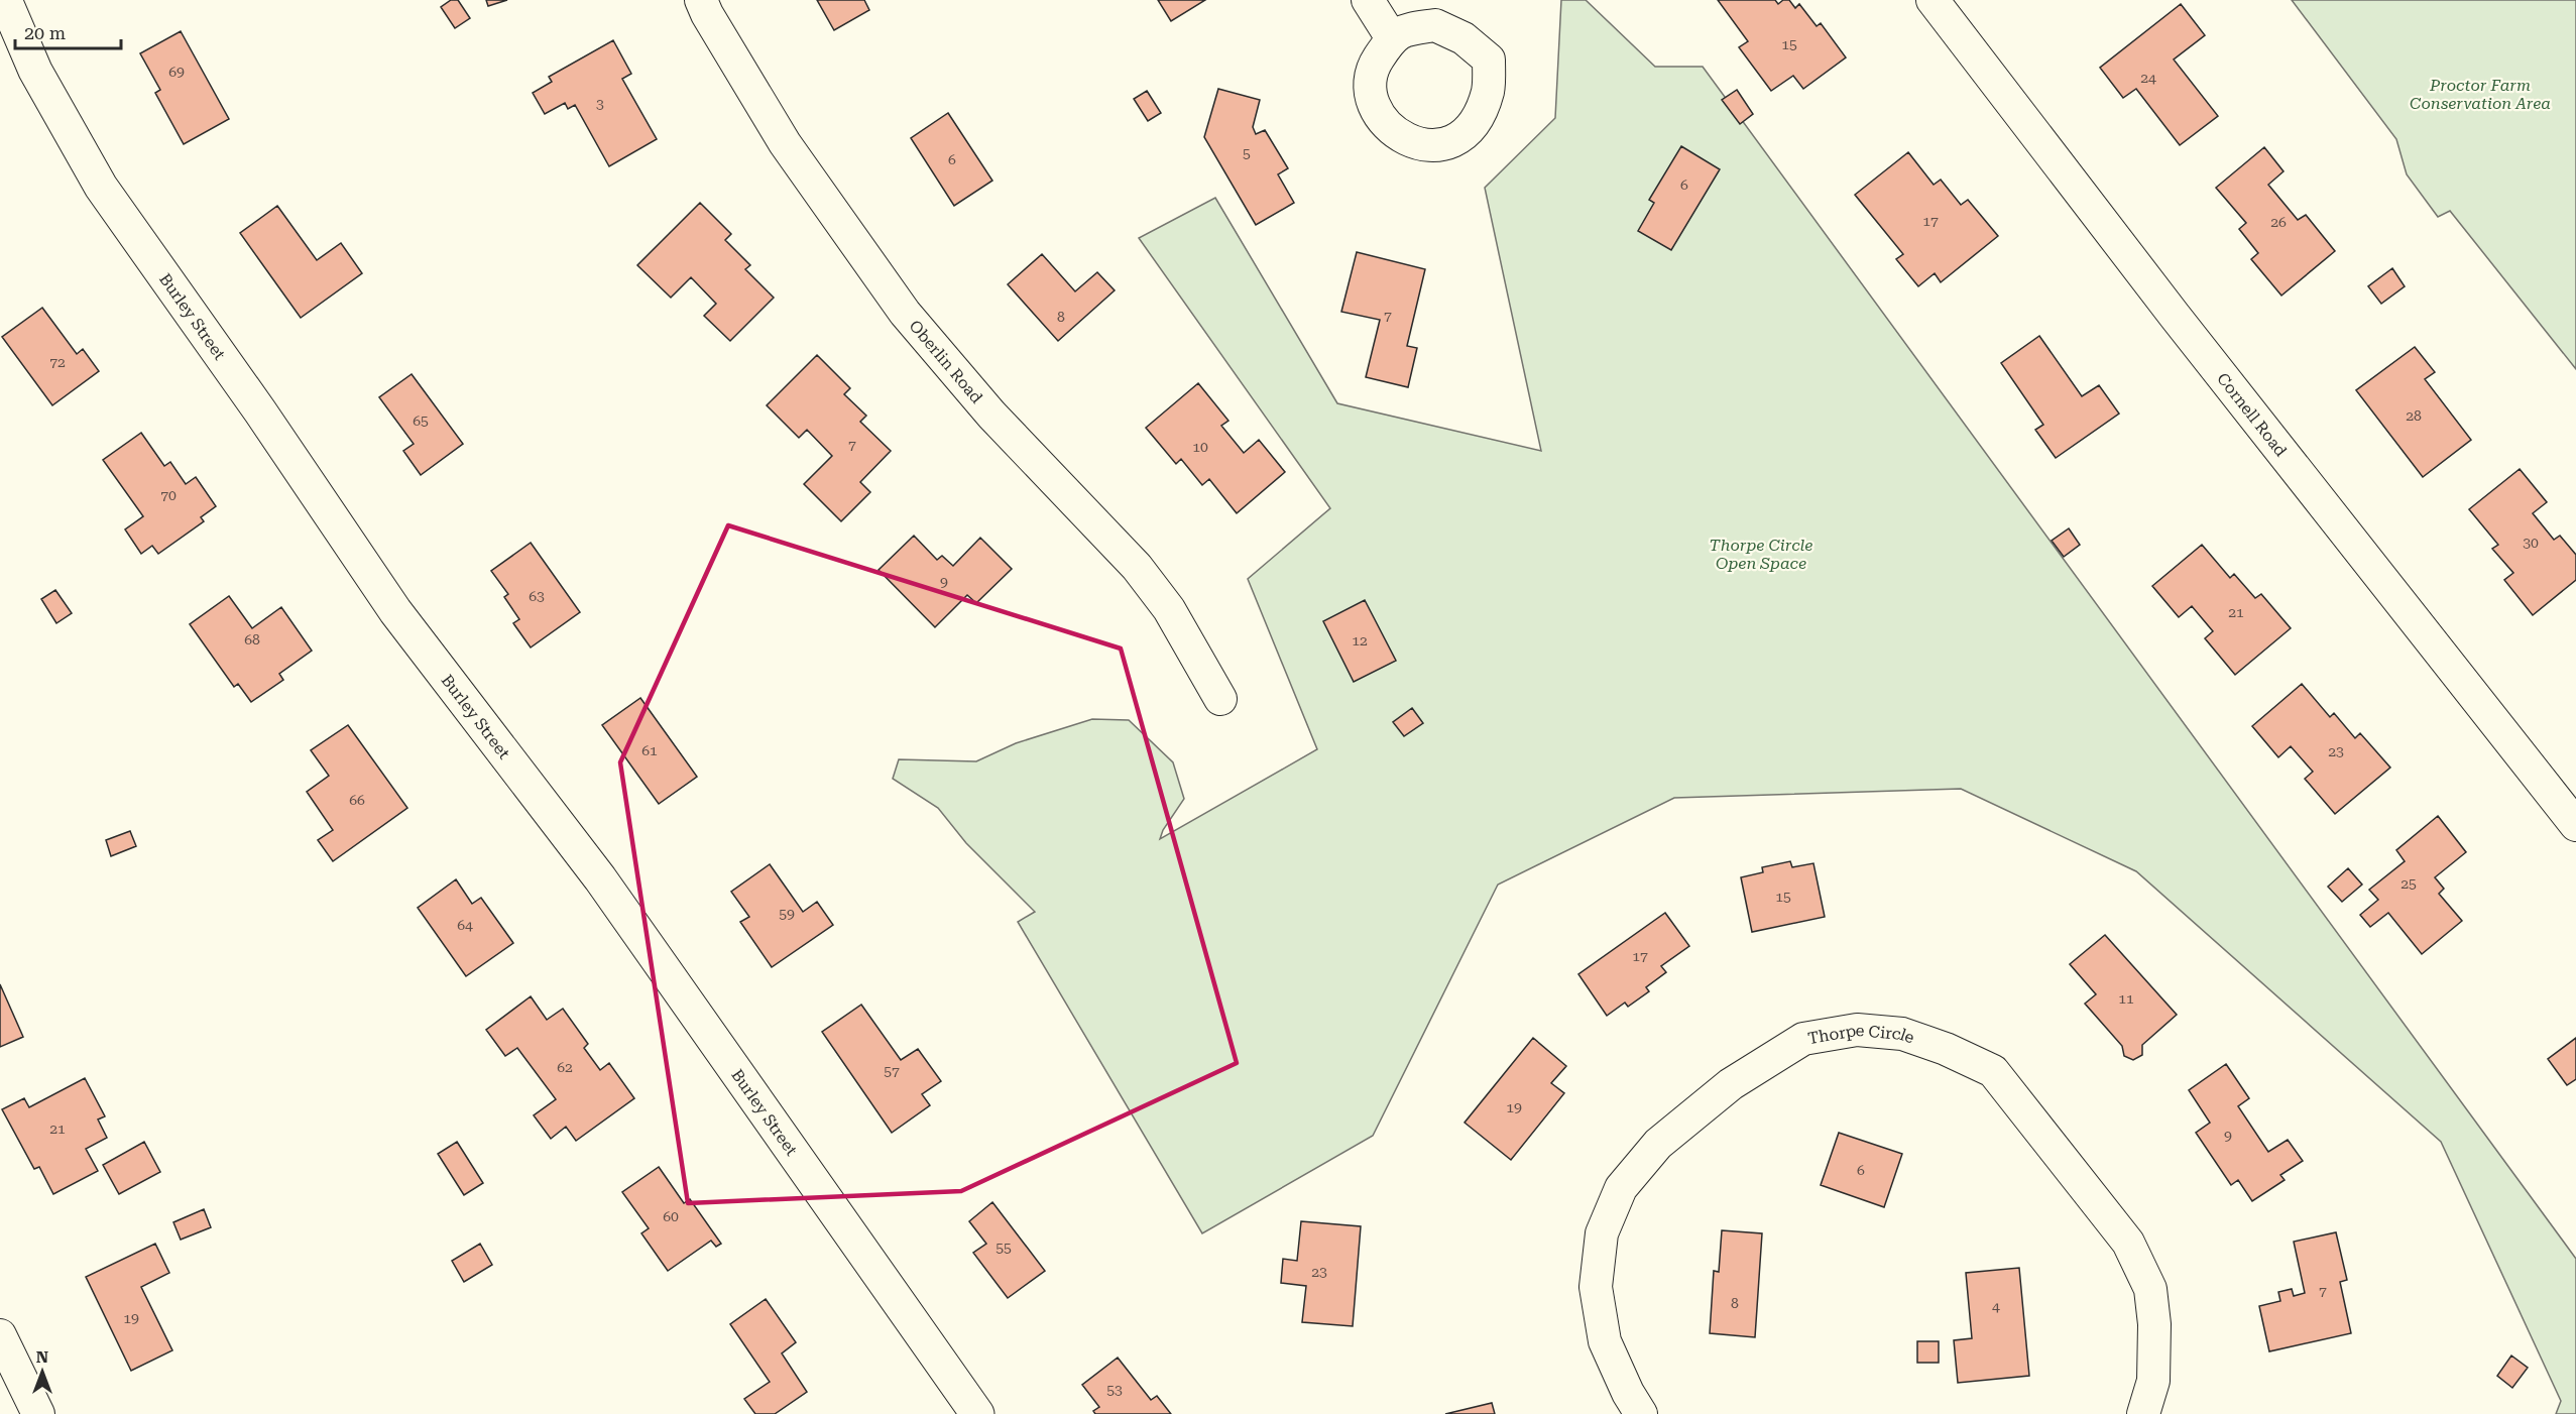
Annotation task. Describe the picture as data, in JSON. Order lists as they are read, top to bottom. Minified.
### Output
{"streets":{"main road":["Burley Street"],"street":["Oberlin Road","Cornell Road","Thorpe Circle"]},"parks":["Proctor Farm Conservation Area","Thorpe Circle Open Space"],"house_numbers":["15","69","24","3","5","6","6","17","26","7","8","72","28","65","7","10","70","30","9","63","21","68","12","61","23","66","25","15","59","64","17","11","62","57","19","21","9","6","60","55","23","7","8","4","19","53"],"scale_bar":"20 m","north":"top"}
